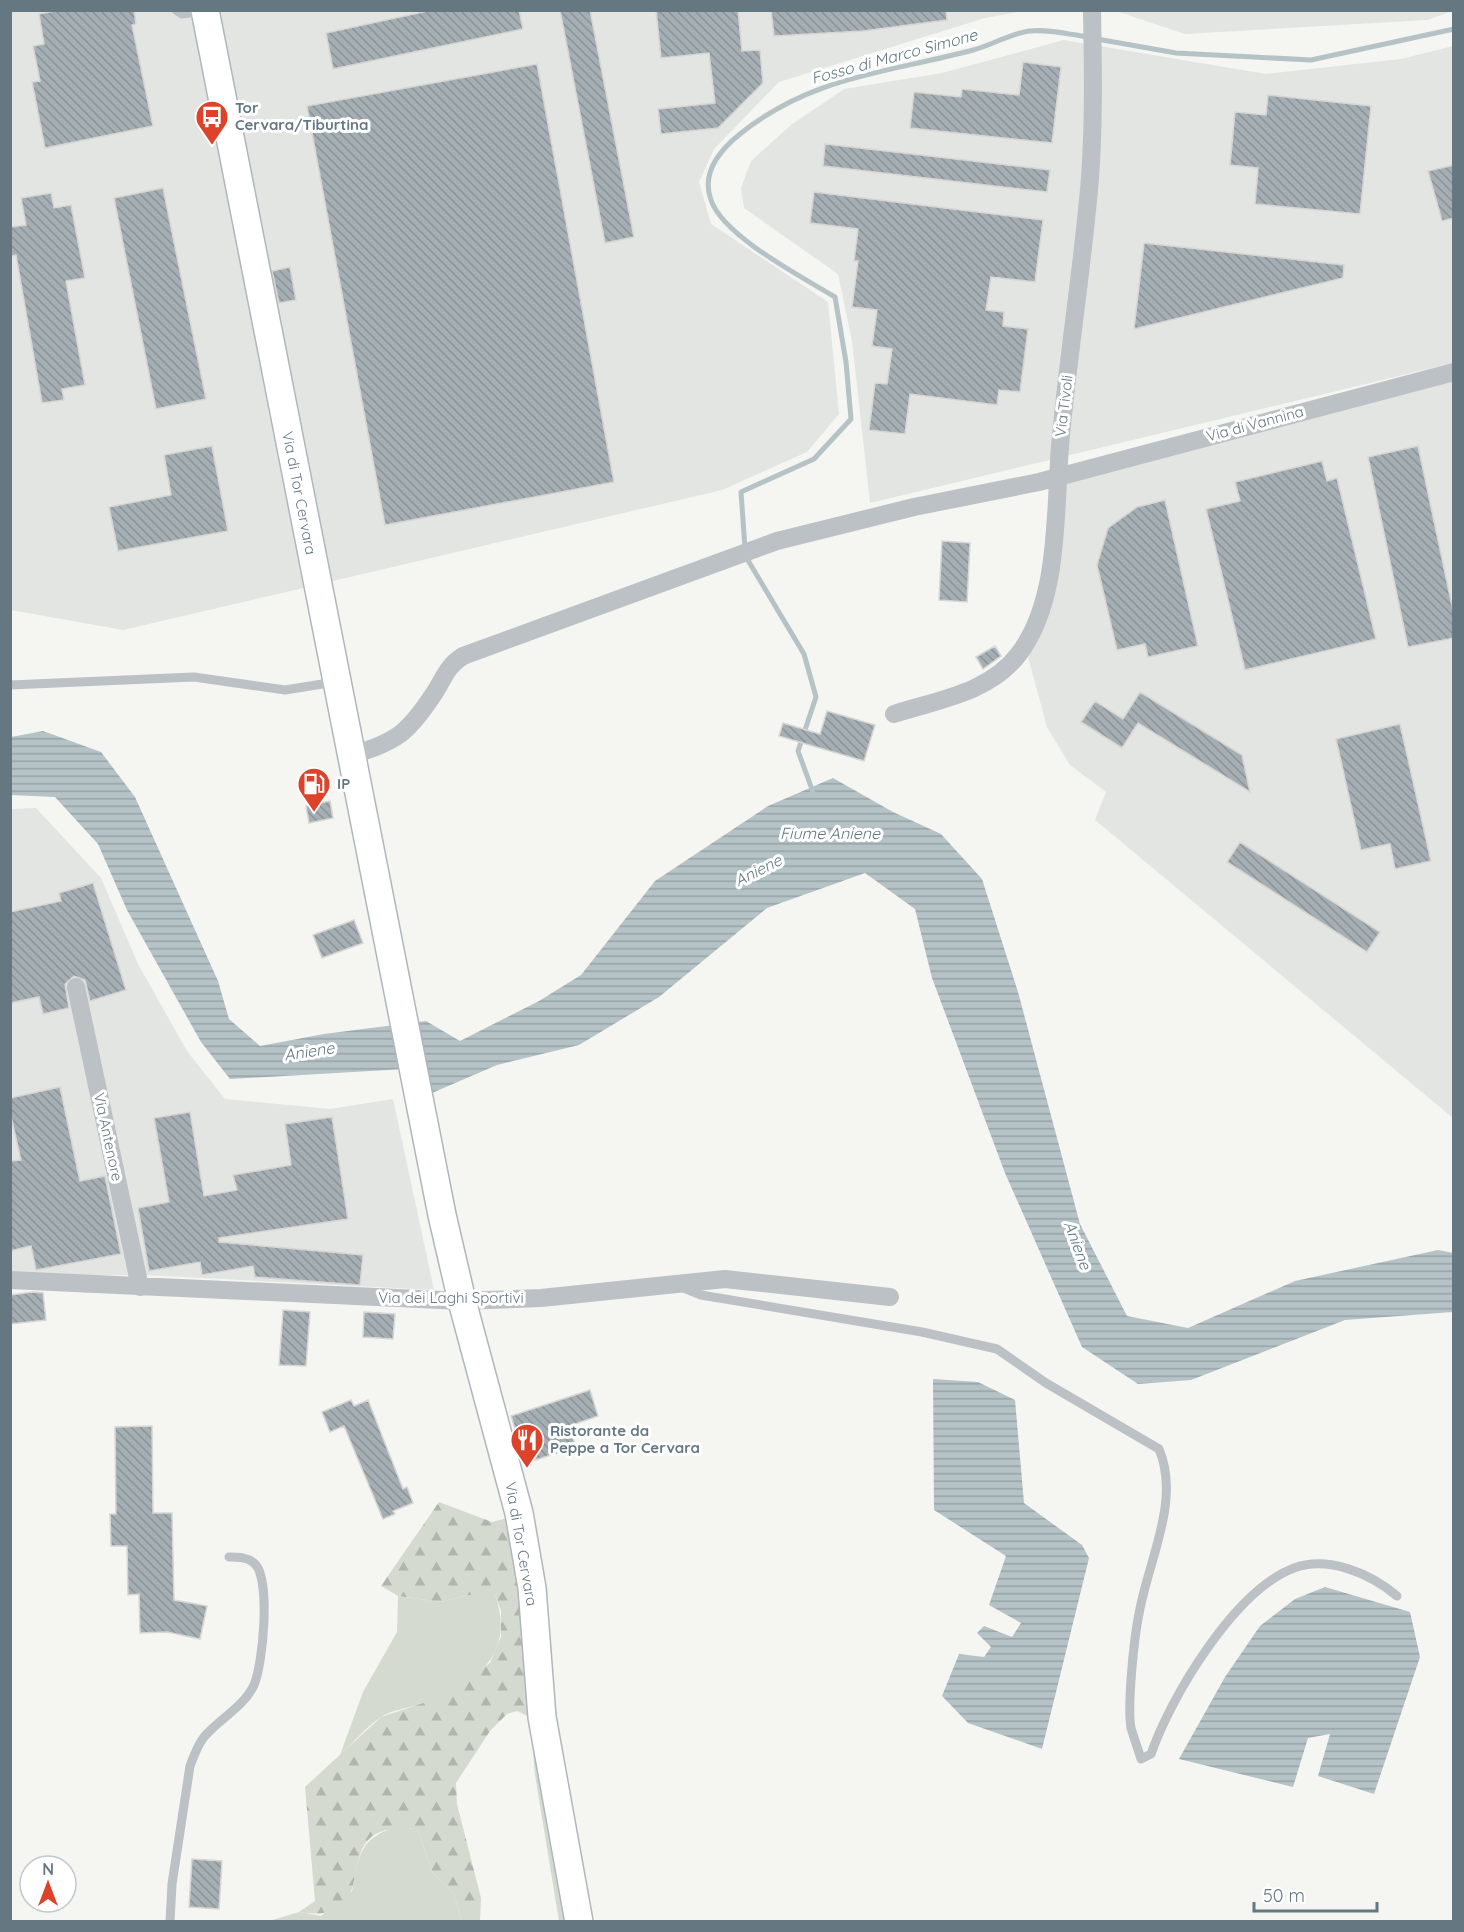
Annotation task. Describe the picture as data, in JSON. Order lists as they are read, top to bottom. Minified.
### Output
{"streets":{"street":["Via Tivoli","Via di Vannina","Via di Tor Cervara","Via Antenore","Via dei Laghi Sportivi"]},"crossings":[["Via Tivoli","Via di Vannina"],["Via di Vannina","Via di Tor Cervara"],["Via di Tor Cervara","Via dei Laghi Sportivi"],["Via Antenore","Via dei Laghi Sportivi"]],"water":["Fosso di Marco Simone","Fiume Aniene","Aniene"],"places":{"bus stop":["Tor Cervara/Tiburtina"],"fuel station":["IP"],"restaurant":["Ristorante da Peppe a Tor Cervara"]},"scale_bar":"50 m","north":"top"}
